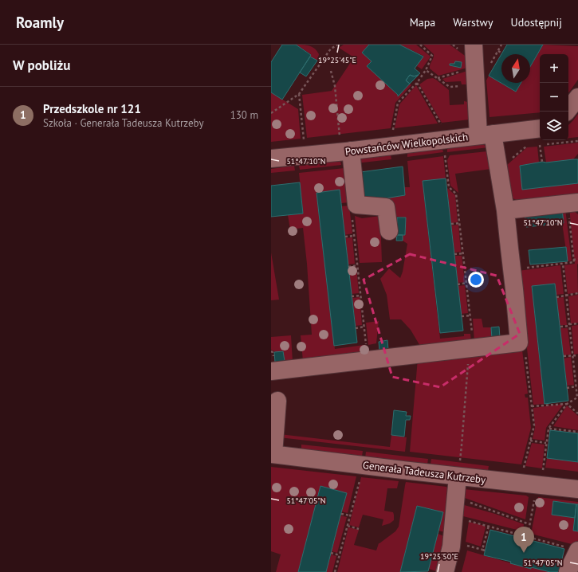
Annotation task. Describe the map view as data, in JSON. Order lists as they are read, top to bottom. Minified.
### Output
{"streets":{"street":["Powstańców Wielkopolskich","Generała Tadeusza Kutrzeby"]},"north":"top","page":{"header":"Roamly","nav":["Mapa","Warstwy","Udostępnij"],"heading":"W pobliżu","map_buttons":["+","−"],"list":[{"mark":"1","name":"Przedszkole nr 121","note":"Szkoła · Generała Tadeusza Kutrzeby","value":"130 m"}],"pins":"1"},"coordinates":["19°25'45\"E","51°47'10\"N","51°47'05\"N","19°25'50\"E"]}
